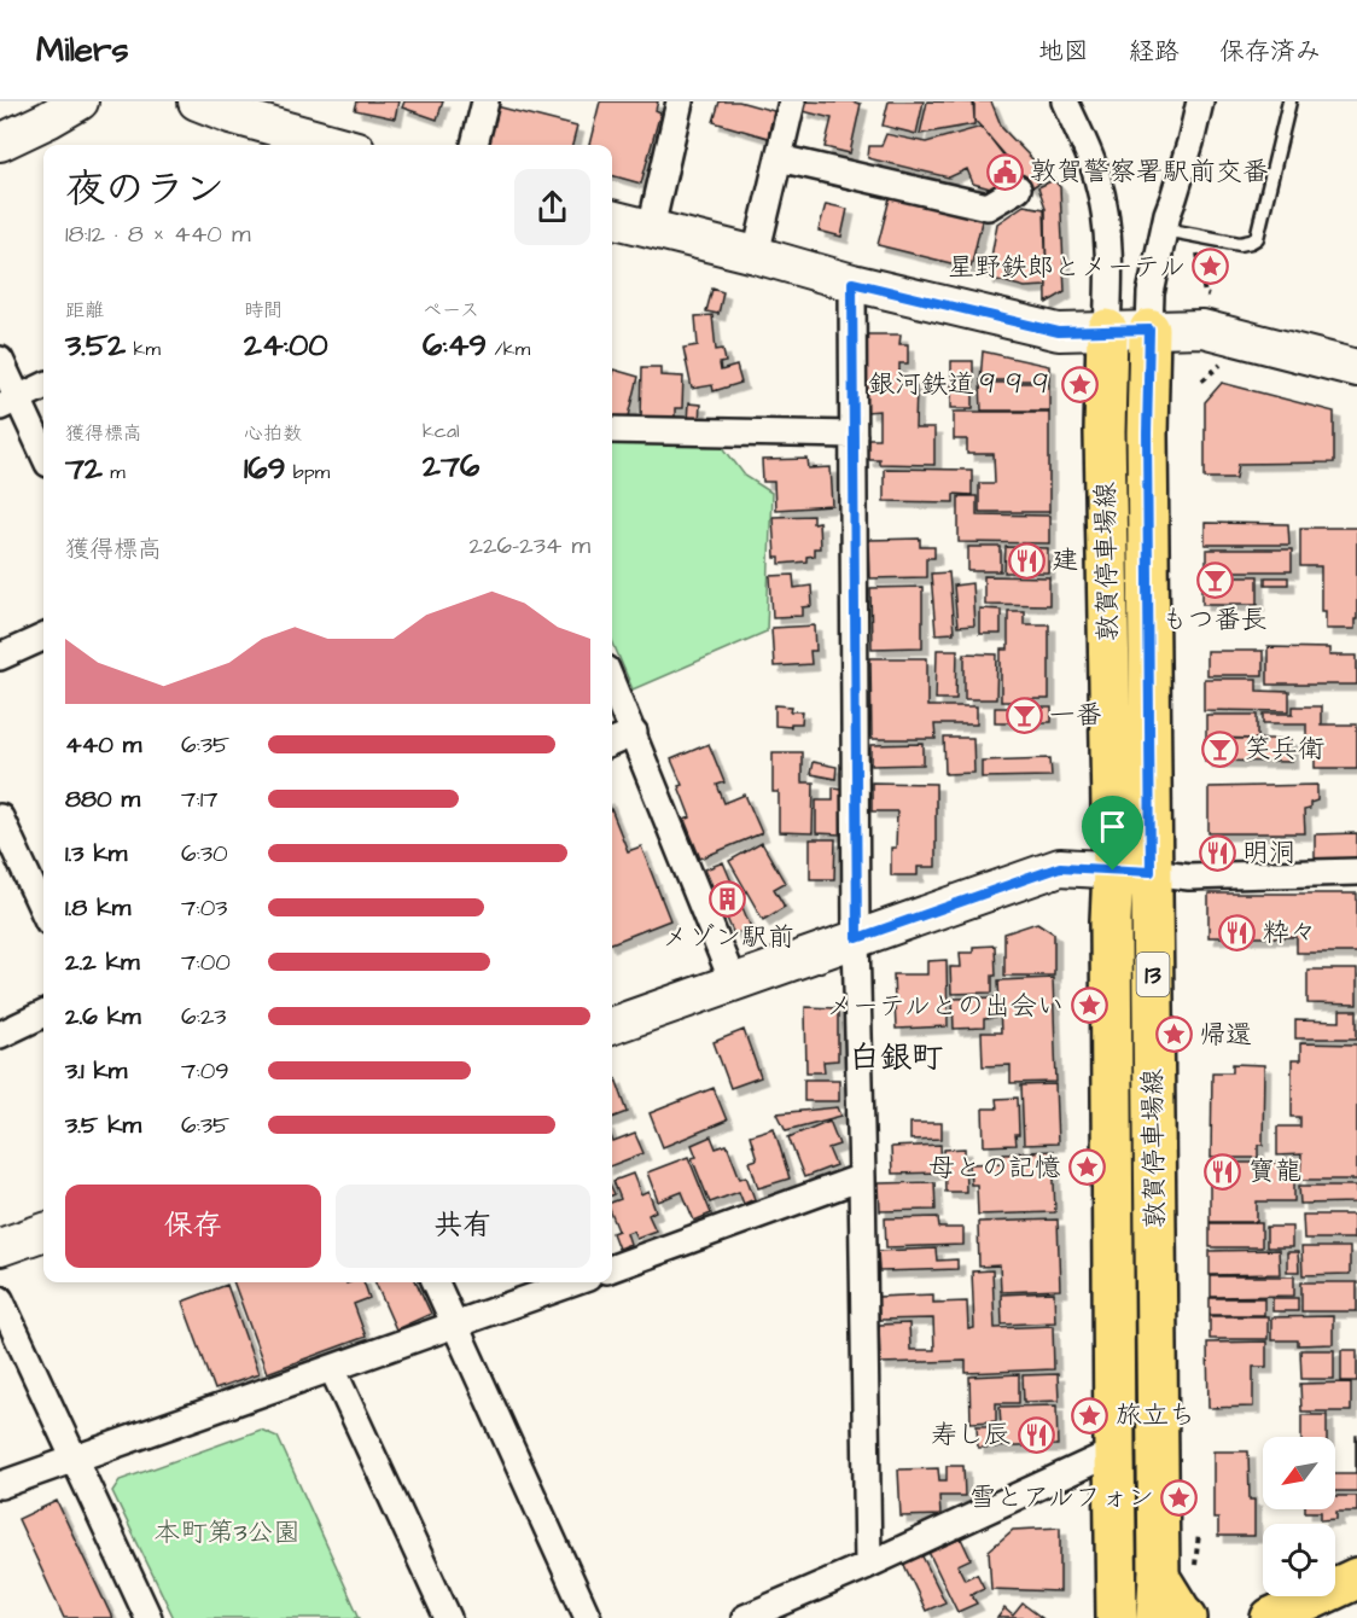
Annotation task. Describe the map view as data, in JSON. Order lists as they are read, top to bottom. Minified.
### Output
{"streets":{"main road":["敦賀停車場線","13"]},"districts":["白銀町"],"parks":["本町第3公園"],"places":{"public building":["敦賀警察署駅前交番"],"place":["星野鉄郎とメーテル","銀河鉄道９９９","メーテルとの出会い","帰還","母との記憶","旅立ち","雪とアルフォン"],"restaurant":["建","明洞","粋々","寶龍","寿し辰"],"bar":["もつ番長","一番","笑兵衛"],"building":["メゾン駅前"]},"north":"bottom left","page":{"header":"Milers","nav":["地図","経路","保存済み"],"heading":["夜のラン","18:12 · 8 × 440 m"],"stats":[["距離","3.52 km"],["時間","24:00"],["ペース","6:49 /km"],["獲得標高","72 m"],["心拍数","169 bpm"],["kcal","276"]],"chart":["獲得標高","226–234 m"],"list":[{"name":"440 m","note":"6:35"},{"name":"880 m","note":"7:17"},{"name":"1.3 km","note":"6:30"},{"name":"1.8 km","note":"7:03"},{"name":"2.2 km","note":"7:00"},{"name":"2.6 km","note":"6:23"},{"name":"3.1 km","note":"7:09"},{"name":"3.5 km","note":"6:35"}],"buttons":["保存","共有"]}}
